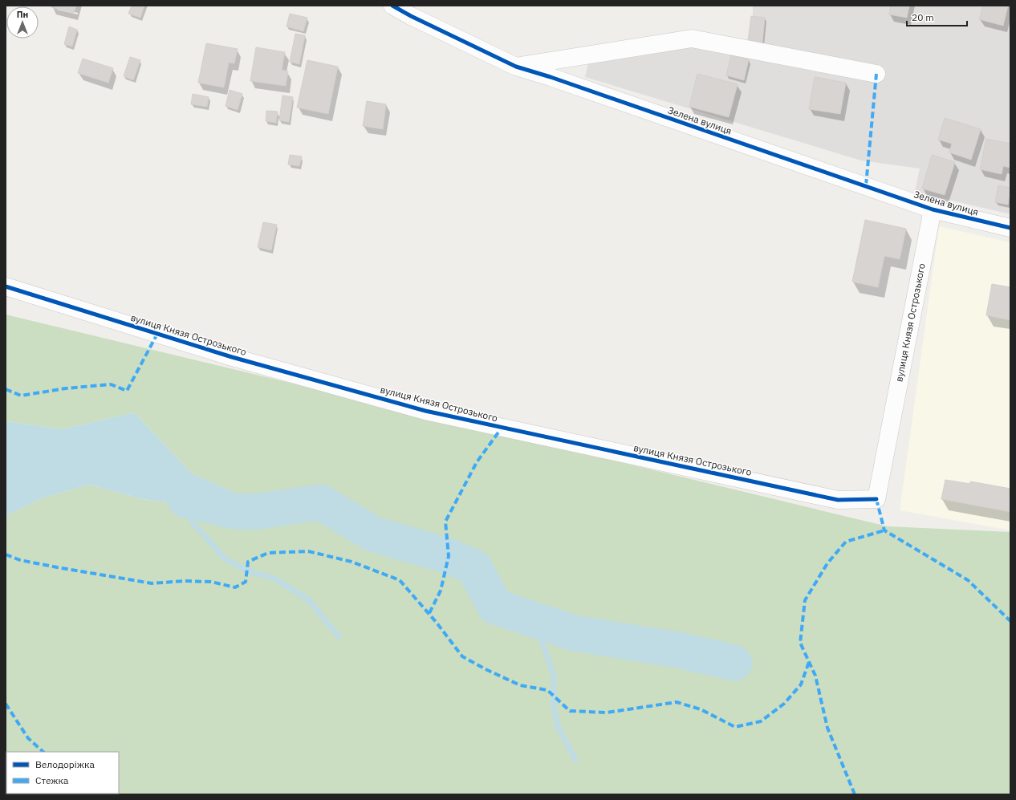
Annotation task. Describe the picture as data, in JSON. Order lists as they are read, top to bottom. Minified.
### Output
{"streets":{"street":["Зелена вулиця","вулиця Князя Острозького"]},"crossings":[["Зелена вулиця","вулиця Князя Острозького"]],"legend":["Велодоріжка","Стежка"],"scale_bar":"20 m","north":"top"}
